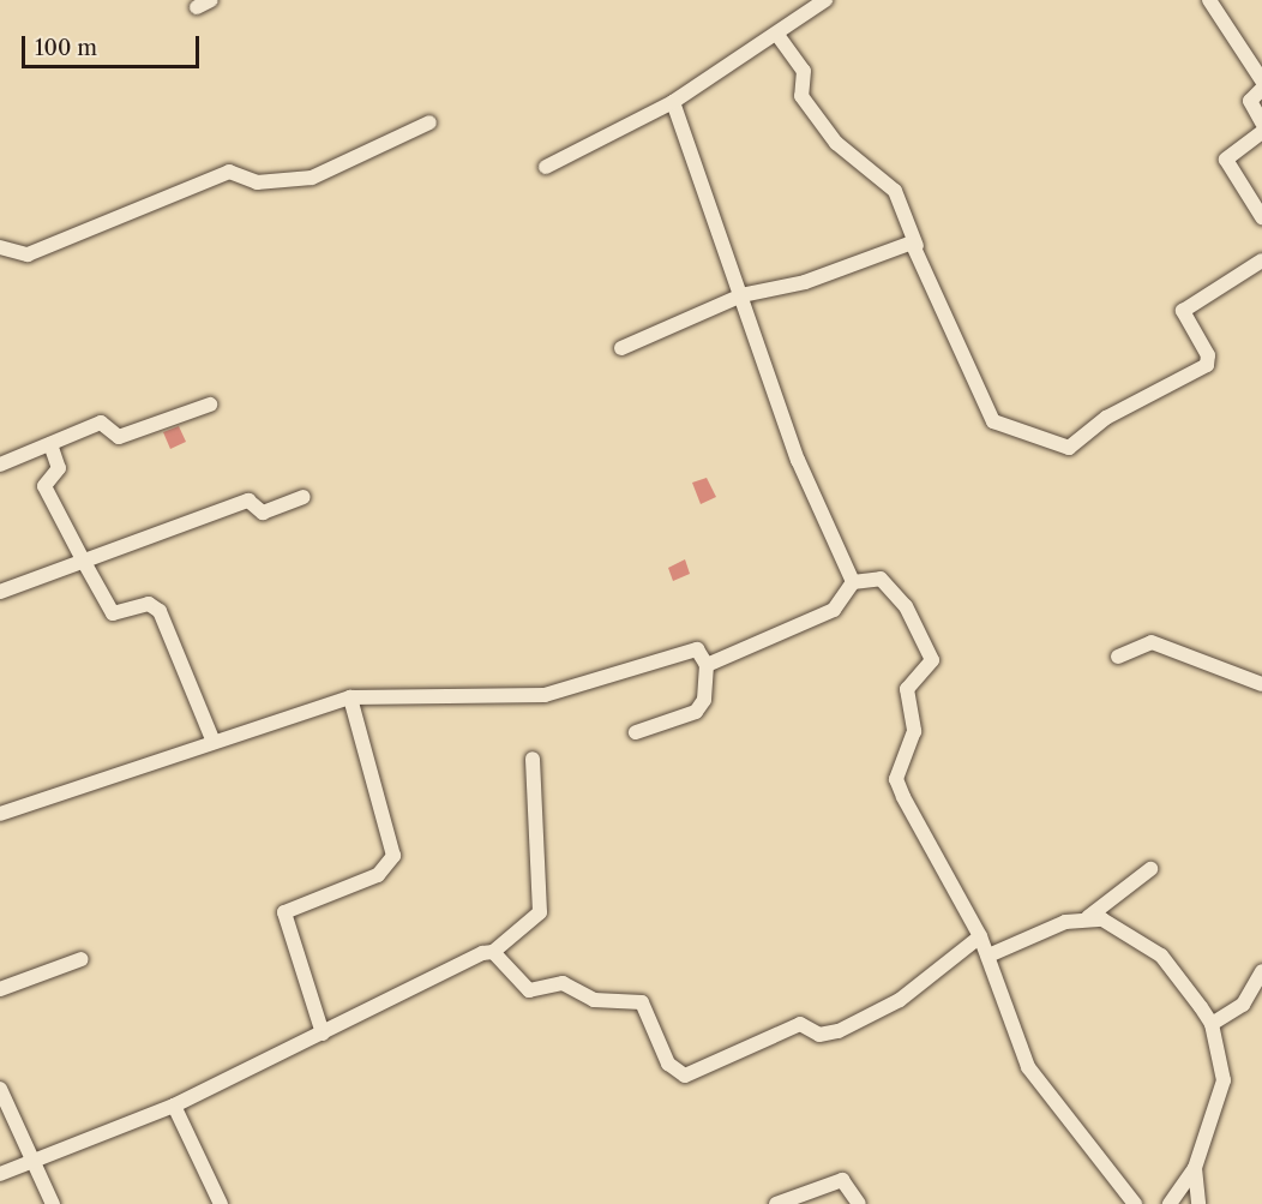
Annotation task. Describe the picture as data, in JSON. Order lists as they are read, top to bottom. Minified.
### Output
{"scale_bar":"100 m"}
